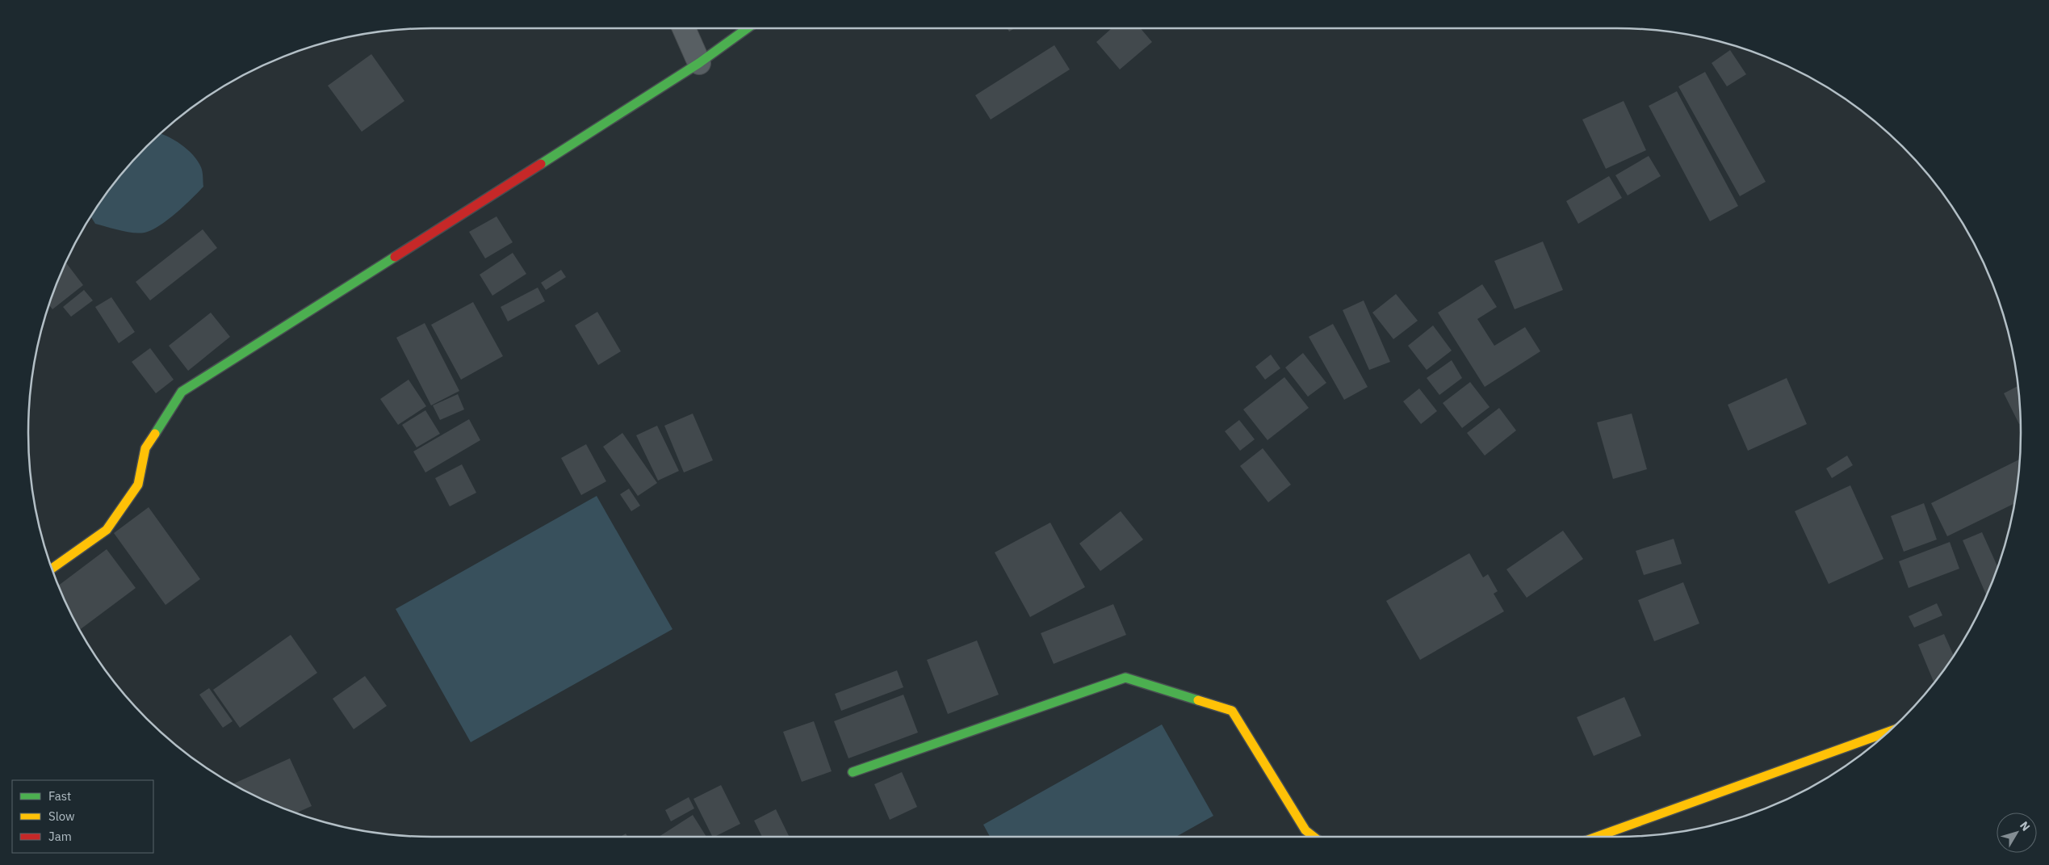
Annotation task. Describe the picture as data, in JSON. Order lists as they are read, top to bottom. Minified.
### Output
{"legend":["Fast","Slow","Jam"],"north":"top right"}
